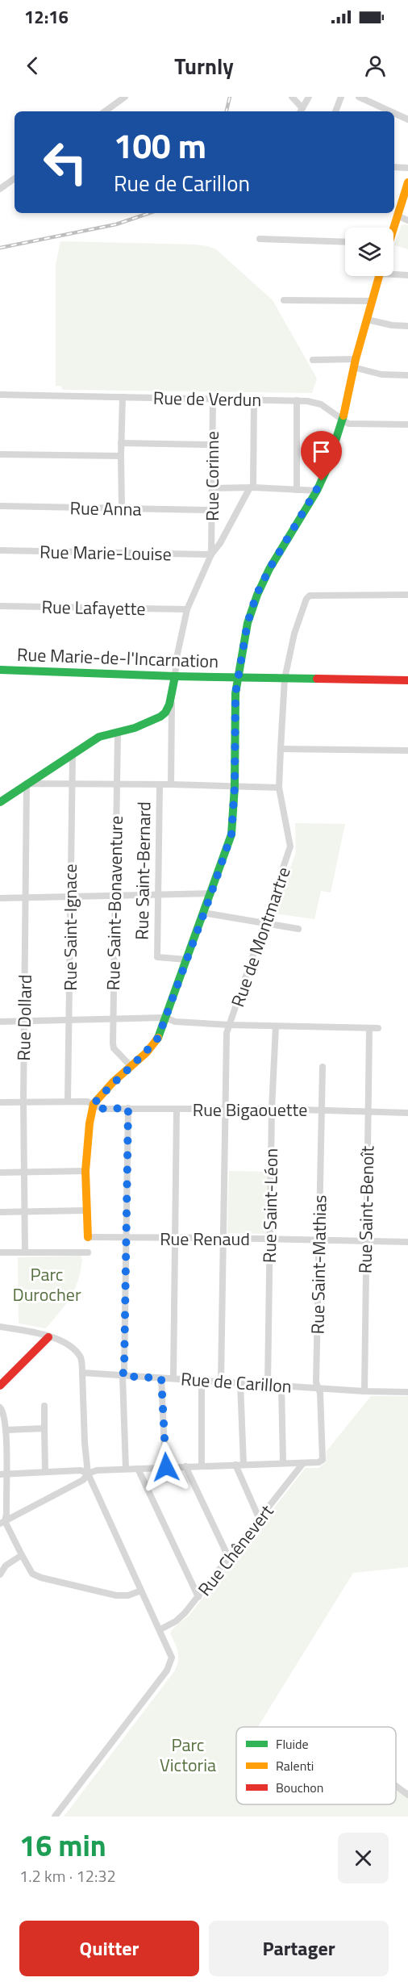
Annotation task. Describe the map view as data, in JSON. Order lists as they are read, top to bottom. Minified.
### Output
{"streets":{"street":["Rue de Verdun","Rue Corinne","Rue Anna","Rue Marie-Louise","Rue Lafayette","Rue Marie-de-l'Incarnation","Rue Saint-Bernard","Rue Saint-Bonaventure","Rue Saint-Ignace","Rue de Montmartre","Rue Dollard","Rue Bigaouette","Rue Saint-Léon","Rue Saint-Benoît","Rue Renaud","Rue Saint-Mathias","Rue de Carillon","Rue Chênevert"]},"crossings":[["Rue de Verdun","Rue Corinne"],["Rue de Verdun","Rue Saint-Bernard"],["Rue Corinne","Rue Anna"],["Rue Corinne","Rue Marie-Louise"],["Rue Corinne","Rue Saint-Bernard"],["Rue Marie-Louise","Rue Saint-Bernard"],["Rue Lafayette","Rue Saint-Bernard"],["Rue Marie-de-l'Incarnation","Rue Saint-Bernard"],["Rue Marie-de-l'Incarnation","Rue de Montmartre"],["Rue Saint-Ignace","Rue Bigaouette"],["Rue de Montmartre","Rue Bigaouette"],["Rue de Montmartre","Rue Renaud"],["Rue de Montmartre","Rue de Carillon"],["Rue Dollard","Rue Bigaouette"],["Rue Bigaouette","Rue Saint-Léon"],["Rue Bigaouette","Rue Saint-Benoît"],["Rue Bigaouette","Rue Saint-Mathias"],["Rue Saint-Léon","Rue Renaud"],["Rue Saint-Léon","Rue de Carillon"],["Rue Saint-Benoît","Rue Renaud"],["Rue Saint-Benoît","Rue de Carillon"],["Rue Renaud","Rue Saint-Mathias"],["Rue Saint-Mathias","Rue de Carillon"],["Rue Saint-Mathias","Rue Chênevert"]],"parks":["Parc Durocher","Parc Victoria"],"legend":["Fluide","Ralenti","Bouchon"],"page":{"status":"12:16","header":"Turnly","turn":["100 m","Rue de Carillon"],"heading":["16 min","1.2 km · 12:32"],"buttons":["Quitter","Partager"]}}
